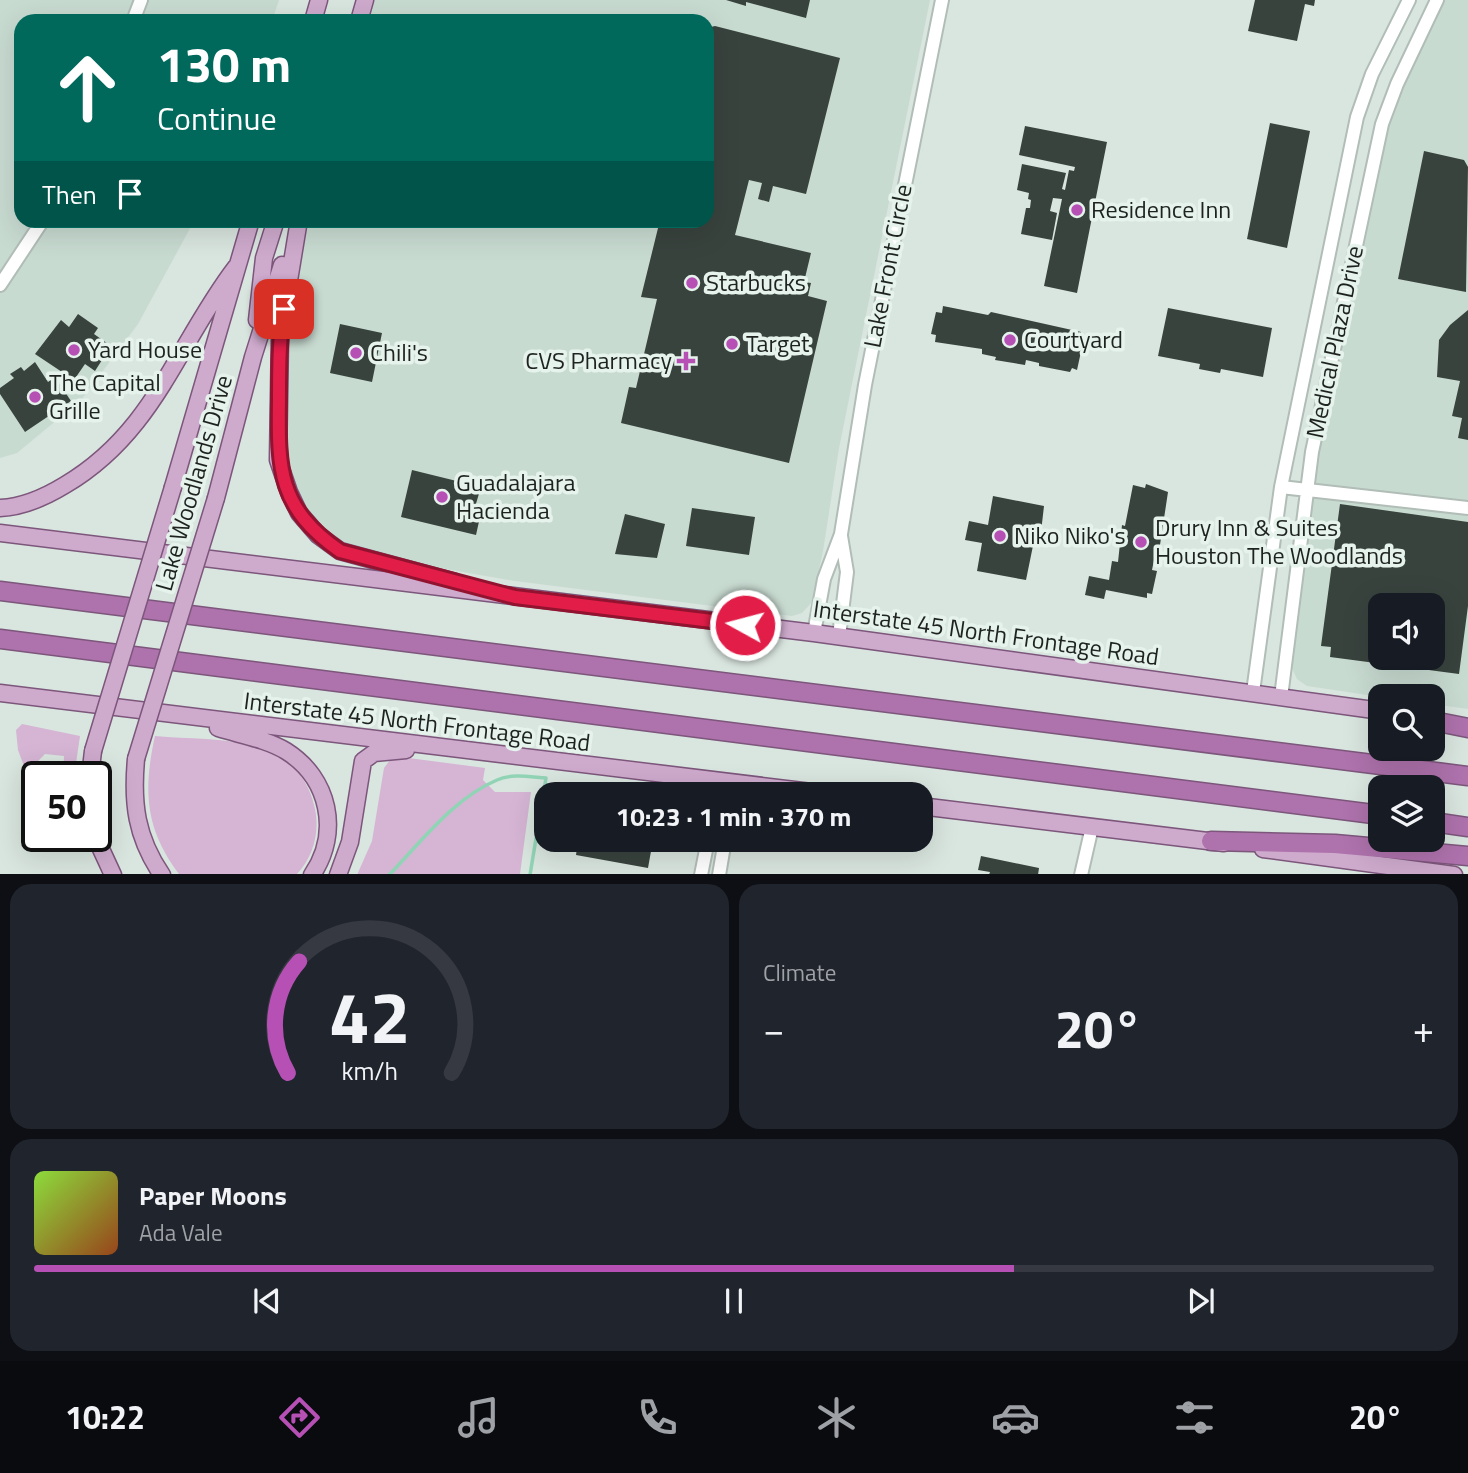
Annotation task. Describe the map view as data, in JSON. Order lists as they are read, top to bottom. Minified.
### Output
{"streets":{"main road":["Lake Woodlands Drive","Interstate 45 North Frontage Road"],"street":["Lake Front Circle","Medical Plaza Drive"]},"crossings":[["Lake Front Circle","Interstate 45 North Frontage Road"],["Medical Plaza Drive","Interstate 45 North Frontage Road"]],"places":{"other":["Residence Inn","Starbucks","Courtyard","Target","Yard House","Chili's","The Capital Grille","Guadalajara Hacienda","Niko Niko's","Drury Inn & Suites Houston The Woodlands"],"health":["CVS Pharmacy"]},"page":{"turn":["130 m","Continue"],"then":"Then","limit":"50","trip":"10:23 · 1 min · 370 m","tile":"Climate","heat":["−","20°","+"],"song":["Paper Moons","Ada Vale"],"tabs":["10:22","20°"],"gauge":["42","km/h"]}}
